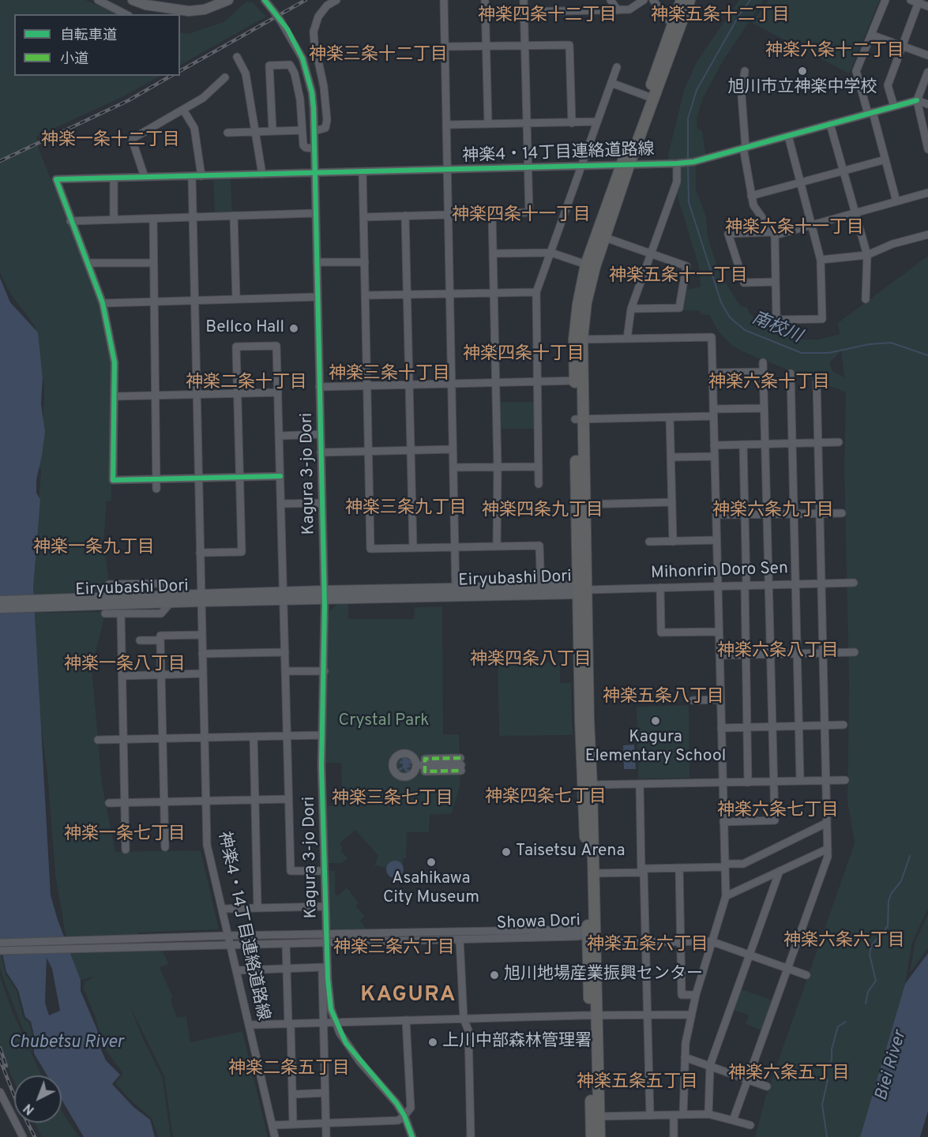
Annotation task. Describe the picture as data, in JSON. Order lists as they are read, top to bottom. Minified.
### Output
{"streets":{"main road":["Eiryubashi Dori"],"street":["神楽4・14丁目連絡道路線","Kagura 3-jo Dori","Mihonrin Doro Sen","Showa Dori"]},"crossings":[["神楽4・14丁目連絡道路線","Kagura 3-jo Dori"],["神楽4・14丁目連絡道路線","Eiryubashi Dori"],["神楽4・14丁目連絡道路線","Showa Dori"],["Kagura 3-jo Dori","Eiryubashi Dori"],["Kagura 3-jo Dori","Showa Dori"],["Mihonrin Doro Sen","Eiryubashi Dori"]],"districts":["神楽四条十二丁目","神楽五条十二丁目","神楽六条十二丁目","神楽三条十二丁目","神楽一条十二丁目","神楽四条十一丁目","神楽六条十一丁目","神楽五条十一丁目","神楽四条十丁目","神楽三条十丁目","神楽二条十丁目","神楽六条十丁目","神楽三条九丁目","神楽四条九丁目","神楽六条九丁目","神楽一条九丁目","神楽六条八丁目","神楽四条八丁目","神楽一条八丁目","神楽五条八丁目","神楽四条七丁目","神楽三条七丁目","神楽六条七丁目","神楽一条七丁目","神楽六条六丁目","神楽五条六丁目","神楽三条六丁目","KAGURA","神楽二条五丁目","神楽六条五丁目","神楽五条五丁目"],"water":["南校川","Chubetsu River","Biei River"],"parks":["Crystal Park"],"places":["旭川市立神楽中学校","Bellco Hall","Kagura Elementary School","Taisetsu Arena","Asahikawa City Museum","旭川地場産業振興センター","上川中部森林管理署"],"legend":["自転車道","小道"],"north":"bottom left"}
